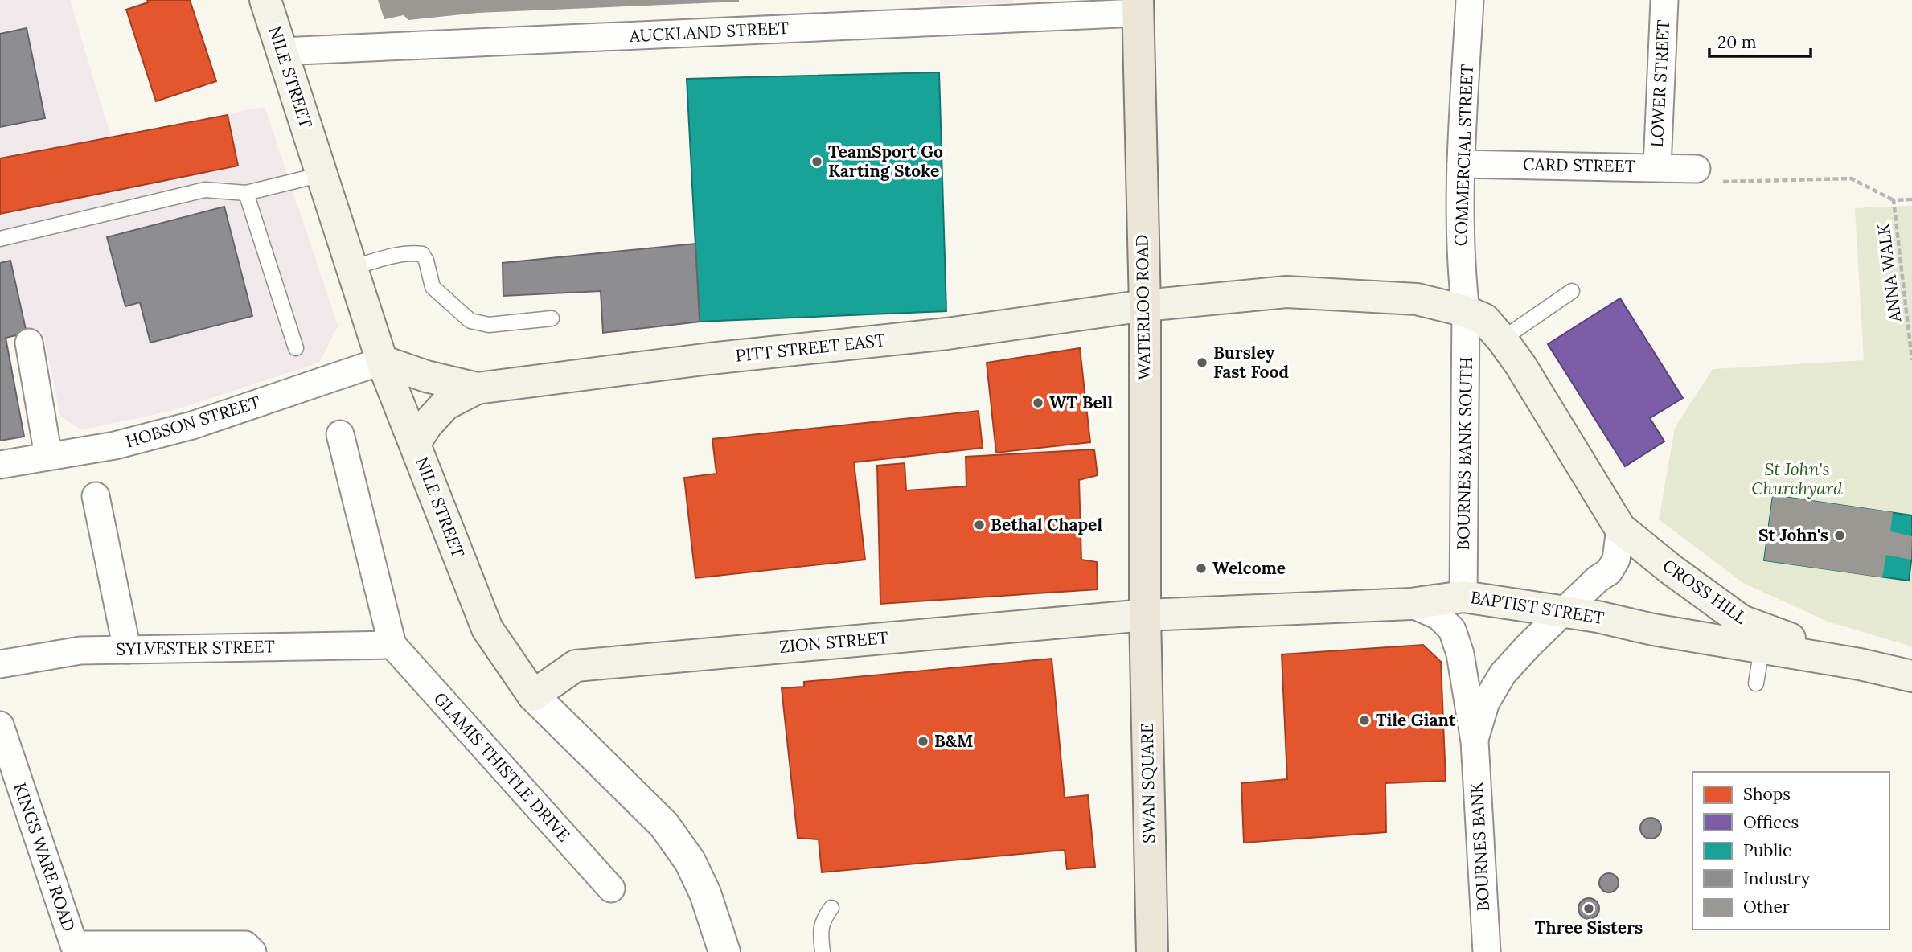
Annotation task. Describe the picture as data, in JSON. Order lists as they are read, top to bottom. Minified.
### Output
{"streets":{"main road":["NILE STREET","WATERLOO ROAD","PITT STREET EAST","CROSS HILL","BAPTIST STREET","ZION STREET","SWAN SQUARE"],"street":["AUCKLAND STREET","LOWER STREET","COMMERCIAL STREET","CARD STREET","HOBSON STREET","BOURNES BANK SOUTH","SYLVESTER STREET","GLAMIS THISTLE DRIVE","BOURNES BANK","KINGS WARE ROAD"],"path":["ANNA WALK"]},"crossings":[["AUCKLAND STREET","NILE STREET"],["AUCKLAND STREET","WATERLOO ROAD"],["NILE STREET","PITT STREET EAST"],["NILE STREET","HOBSON STREET"],["NILE STREET","ZION STREET"],["LOWER STREET","CARD STREET"],["COMMERCIAL STREET","CARD STREET"],["COMMERCIAL STREET","PITT STREET EAST"],["COMMERCIAL STREET","BOURNES BANK SOUTH"],["COMMERCIAL STREET","CROSS HILL"],["WATERLOO ROAD","PITT STREET EAST"],["WATERLOO ROAD","BAPTIST STREET"],["WATERLOO ROAD","ZION STREET"],["WATERLOO ROAD","SWAN SQUARE"],["PITT STREET EAST","HOBSON STREET"],["PITT STREET EAST","BOURNES BANK SOUTH"],["PITT STREET EAST","CROSS HILL"],["BOURNES BANK SOUTH","CROSS HILL"],["BOURNES BANK SOUTH","BAPTIST STREET"],["CROSS HILL","BAPTIST STREET"],["BAPTIST STREET","ZION STREET"],["BAPTIST STREET","SWAN SQUARE"],["BAPTIST STREET","BOURNES BANK"],["ZION STREET","SWAN SQUARE"],["SYLVESTER STREET","GLAMIS THISTLE DRIVE"]],"parks":["St John's Churchyard"],"places":["TeamSport Go Karting Stoke","Bursley Fast Food","WT Bell","Bethal Chapel","St John's","Welcome","Tile Giant","B&M","Three Sisters"],"legend":["Shops","Offices","Public","Industry","Other"],"scale_bar":"20 m"}
